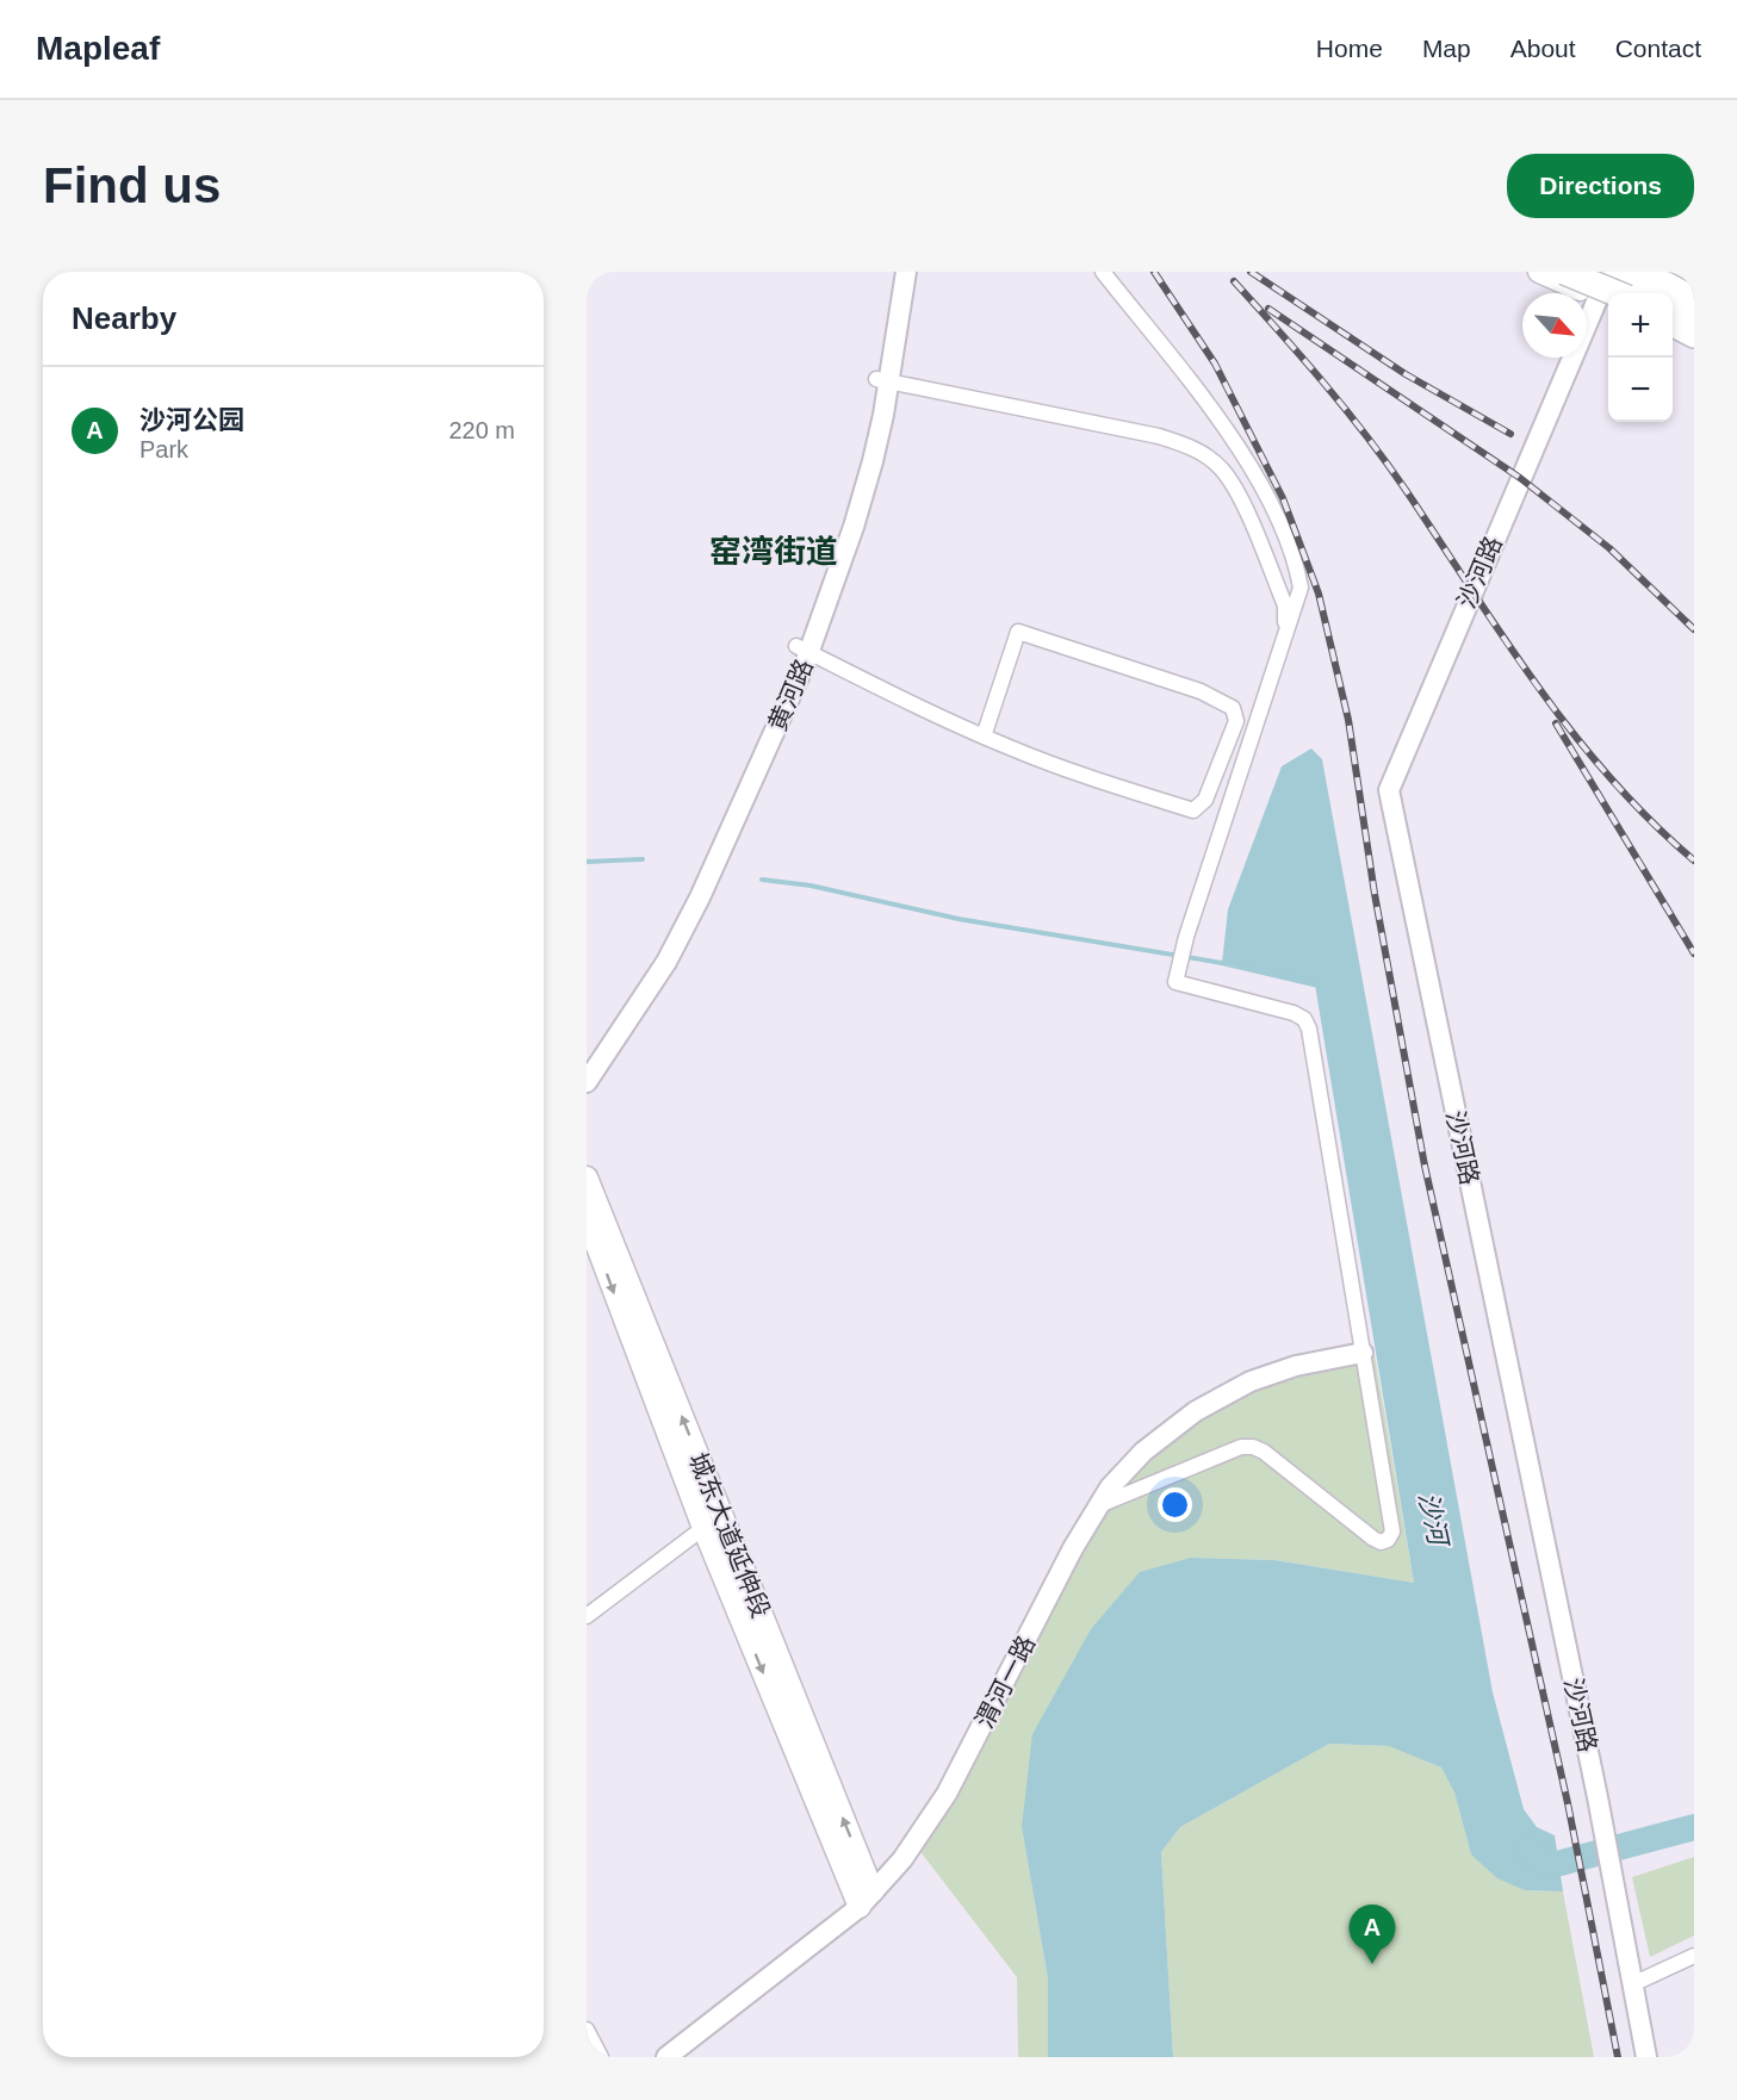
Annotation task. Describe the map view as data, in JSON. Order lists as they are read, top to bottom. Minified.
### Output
{"streets":{"main road":["沙河路","黄河路","城东大道延伸段","渭河一路"]},"crossings":[["城东大道延伸段","渭河一路"]],"districts":["窑湾街道"],"water":["沙河"],"north":"bottom right","page":{"header":"Mapleaf","nav":["Home","Map","About","Contact"],"buttons":"Directions","title":"Find us","heading":"Nearby","map_buttons":["+","−"],"list":[{"mark":"A","name":"沙河公园","note":"Park","value":"220 m"}],"pins":"A"}}
